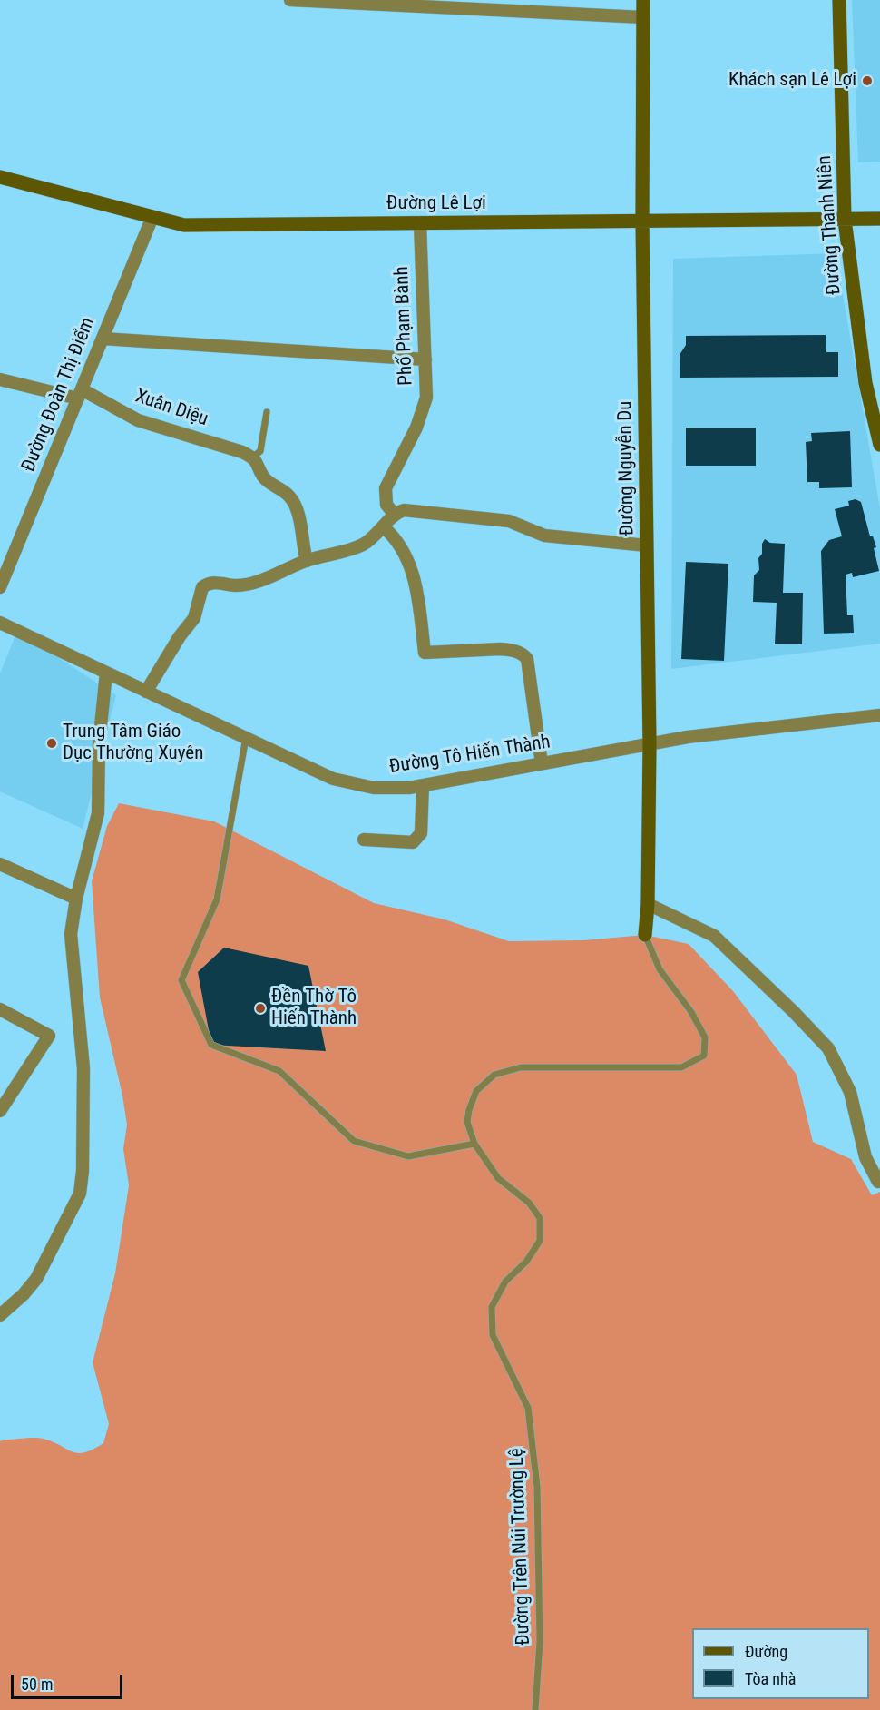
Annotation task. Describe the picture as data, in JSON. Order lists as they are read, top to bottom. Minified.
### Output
{"streets":{"street":["Đường Lê Lợi","Đường Thanh Niên","Phố Phạm Bành","Đường Đoàn Thị Điểm","Xuân Diệu","Đường Nguyễn Du","Đường Tô Hiến Thành"],"lane":["Đường Trên Núi Trường Lệ"]},"crossings":[["Đường Lê Lợi","Đường Thanh Niên"],["Đường Lê Lợi","Phố Phạm Bành"],["Đường Lê Lợi","Đường Đoàn Thị Điểm"],["Đường Lê Lợi","Đường Nguyễn Du"],["Đường Đoàn Thị Điểm","Xuân Diệu"],["Đường Nguyễn Du","Đường Tô Hiến Thành"],["Đường Nguyễn Du","Đường Trên Núi Trường Lệ"]],"places":["Khách sạn Lê Lợi","Trung Tâm Giáo Dục Thường Xuyên","Đền Thờ Tô Hiến Thành"],"legend":["Đường","Tòa nhà"],"scale_bar":"50 m"}
